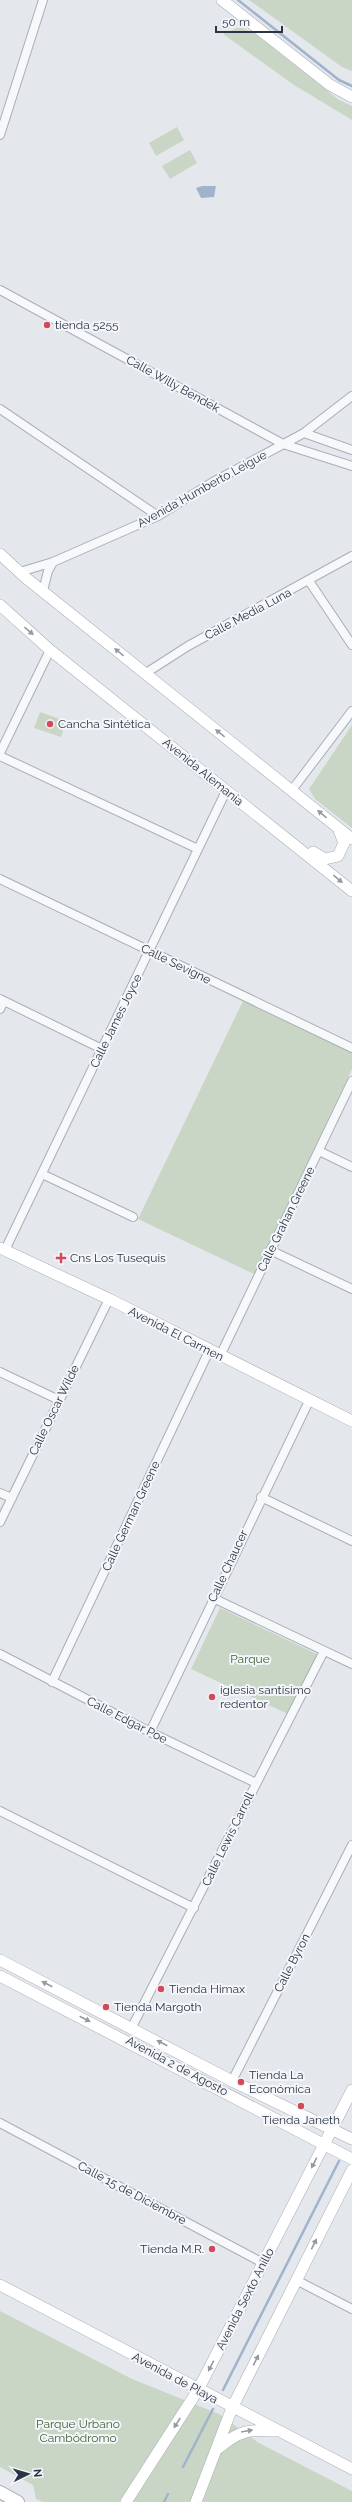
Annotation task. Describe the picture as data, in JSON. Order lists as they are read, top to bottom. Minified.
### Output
{"streets":{"main road":["Avenida Alemania","Avenida El Carmen","Avenida 2 de Agosto","Avenida Sexto Anillo","Avenida de Playa"],"street":["Calle Willy Bendek","Avenida Humberto Leigue","Calle Media Luna","Calle Sevigne","Calle James Joyce","Calle Grahan Greene","Calle Oscar Wilde","Calle German Greene","Calle Chaucer","Calle Edgar Poe","Calle Lewis Carroll","Calle Byron","Calle 15 de Diciembre"]},"crossings":[["Calle Willy Bendek","Avenida Humberto Leigue"],["Avenida Alemania","Calle James Joyce"],["Calle Sevigne","Calle James Joyce"],["Calle James Joyce","Avenida El Carmen"],["Calle Grahan Greene","Avenida El Carmen"],["Avenida El Carmen","Calle Oscar Wilde"],["Avenida El Carmen","Calle German Greene"],["Avenida El Carmen","Calle Chaucer"],["Calle German Greene","Calle Edgar Poe"],["Calle Chaucer","Calle Edgar Poe"],["Calle Edgar Poe","Calle Lewis Carroll"],["Calle Lewis Carroll","Avenida 2 de Agosto"],["Calle Byron","Avenida 2 de Agosto"],["Avenida 2 de Agosto","Avenida Sexto Anillo"],["Calle 15 de Diciembre","Avenida Sexto Anillo"],["Avenida Sexto Anillo","Avenida de Playa"]],"parks":["Parque","Parque Urbano Cambódromo"],"places":{"other":["tienda 5255","Cancha Sintética","iglesia santisimo redentor","Tienda Himax","Tienda Margoth","Tienda La Económica","Tienda Janeth","Tienda M.R."],"health":["Cns Los Tusequis"]},"scale_bar":"50 m","north":"right"}
